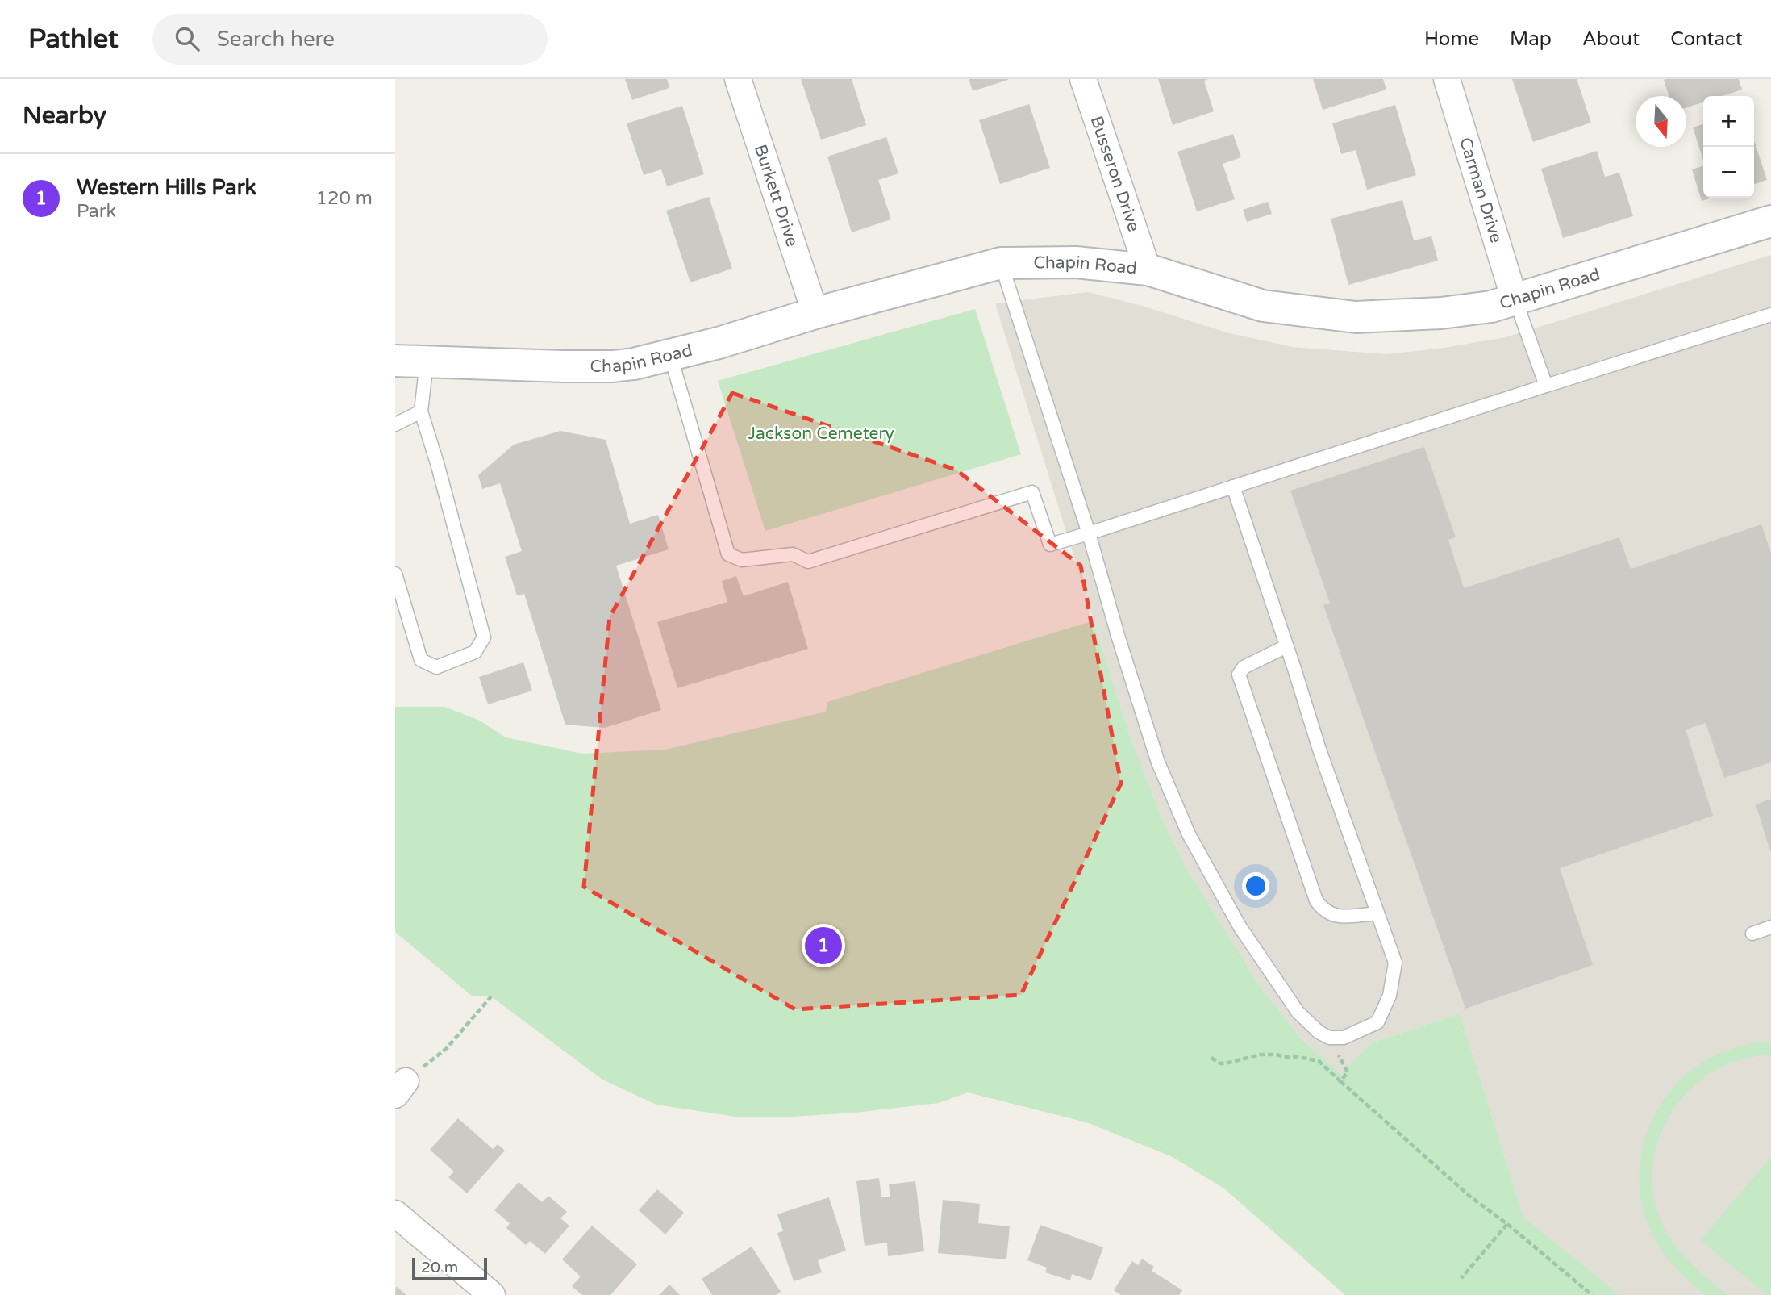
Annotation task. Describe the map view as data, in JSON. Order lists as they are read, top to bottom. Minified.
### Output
{"streets":{"street":["Busseron Drive","Carman Drive","Burkett Drive","Chapin Road"]},"crossings":[["Busseron Drive","Chapin Road"],["Carman Drive","Chapin Road"],["Burkett Drive","Chapin Road"]],"parks":["Jackson Cemetery"],"scale_bar":"20 m","north":"bottom","page":{"header":"Pathlet","search":"Search here","nav":["Home","Map","About","Contact"],"heading":"Nearby","map_buttons":["+","−"],"list":[{"mark":"1","name":"Western Hills Park","note":"Park","value":"120 m"}],"pins":"1","scale":"20 m"}}
